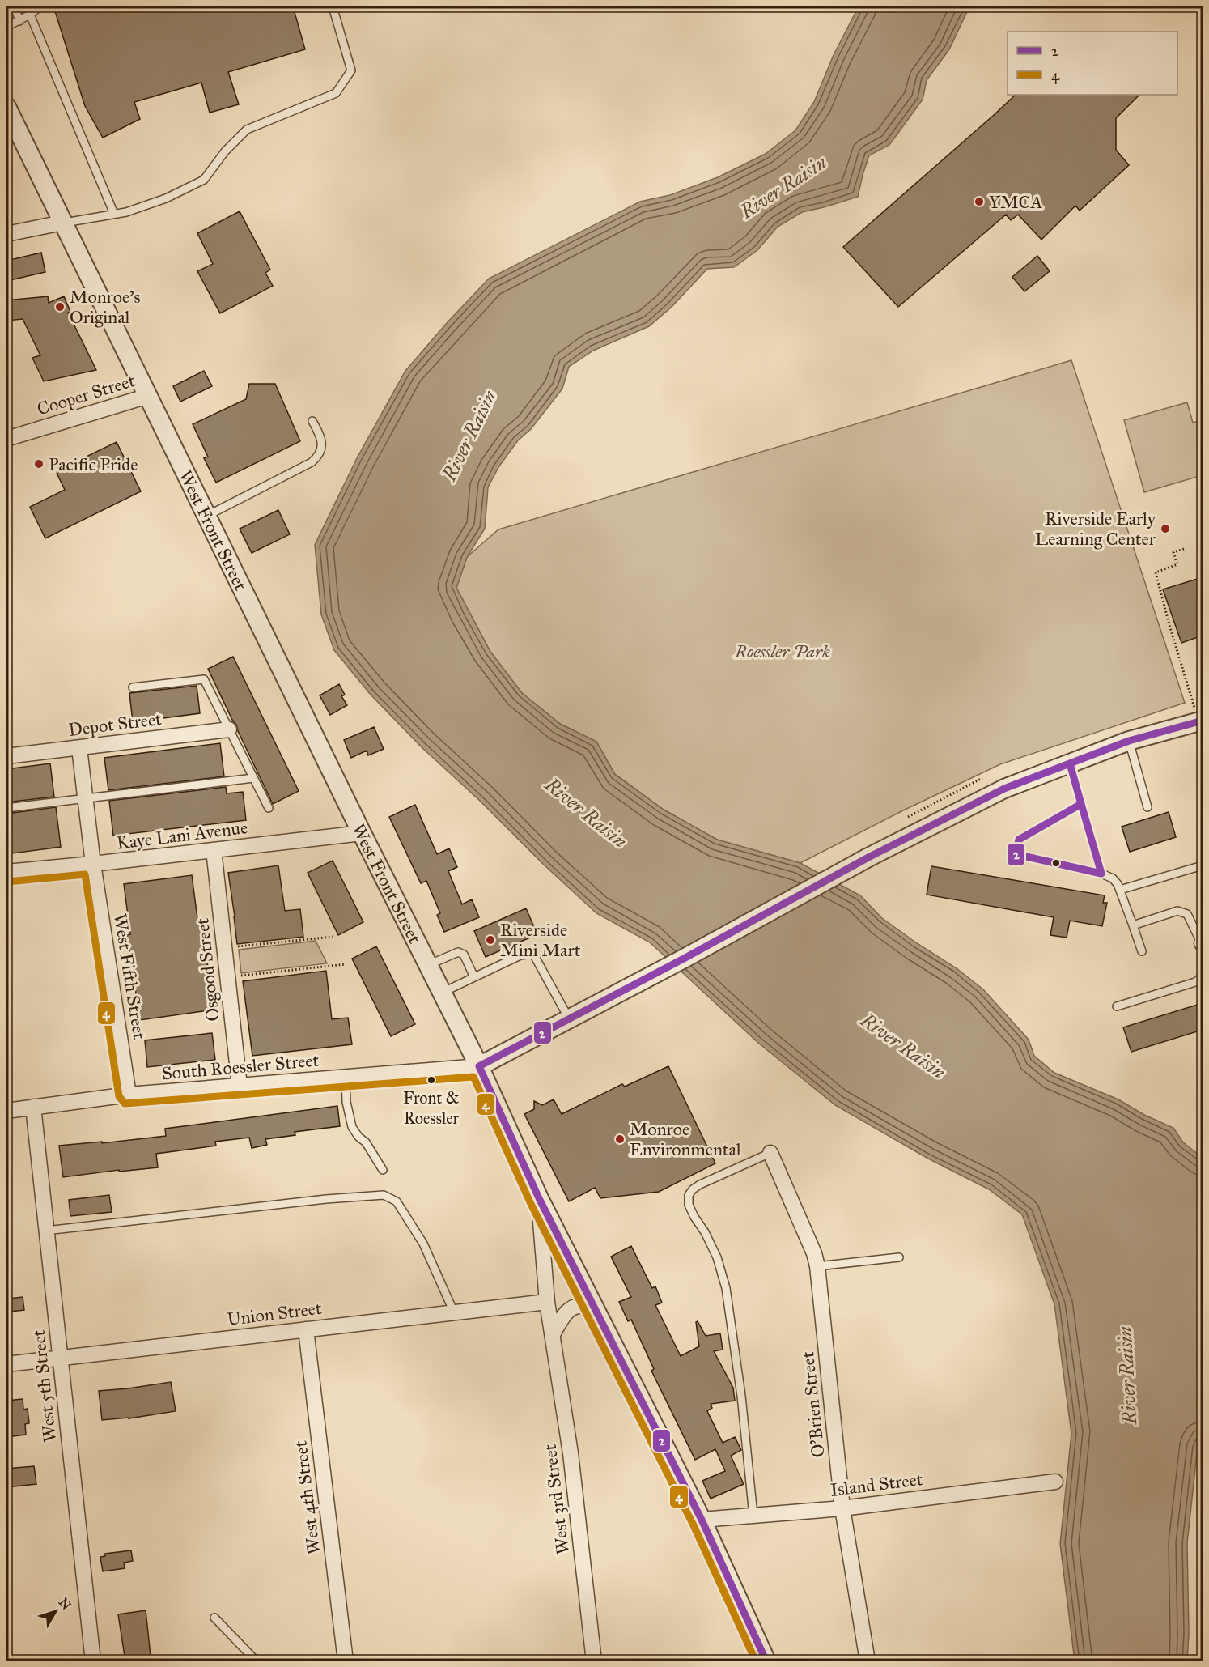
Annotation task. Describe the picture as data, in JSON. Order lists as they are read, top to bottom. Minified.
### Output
{"streets":{"street":["Cooper Street","West Front Street","Depot Street","Kaye Lani Avenue","Osgood Street","West Fifth Street","South Roessler Street","Union Street","West 5th Street","O'Brien Street","Island Street","West 4th Street","West 3rd Street"]},"crossings":[["Cooper Street","West Front Street"],["West Front Street","Kaye Lani Avenue"],["West Front Street","South Roessler Street"],["West Front Street","Island Street"],["West Front Street","West 3rd Street"],["Depot Street","West Fifth Street"],["Kaye Lani Avenue","Osgood Street"],["Kaye Lani Avenue","West Fifth Street"],["Osgood Street","South Roessler Street"],["West Fifth Street","South Roessler Street"],["South Roessler Street","West 5th Street"],["Union Street","West 5th Street"],["Union Street","West 4th Street"],["Union Street","West 3rd Street"],["O'Brien Street","Island Street"]],"water":["River Raisin"],"parks":["Roessler Park"],"places":["YMCA","Monroe's Original","Pacific Pride","Riverside Early Learning Center","Riverside Mini Mart","Front & Roessler","Monroe Environmental"],"lines":["transit line 2","transit line 4"],"legend":["2","4"],"north":"top right"}
